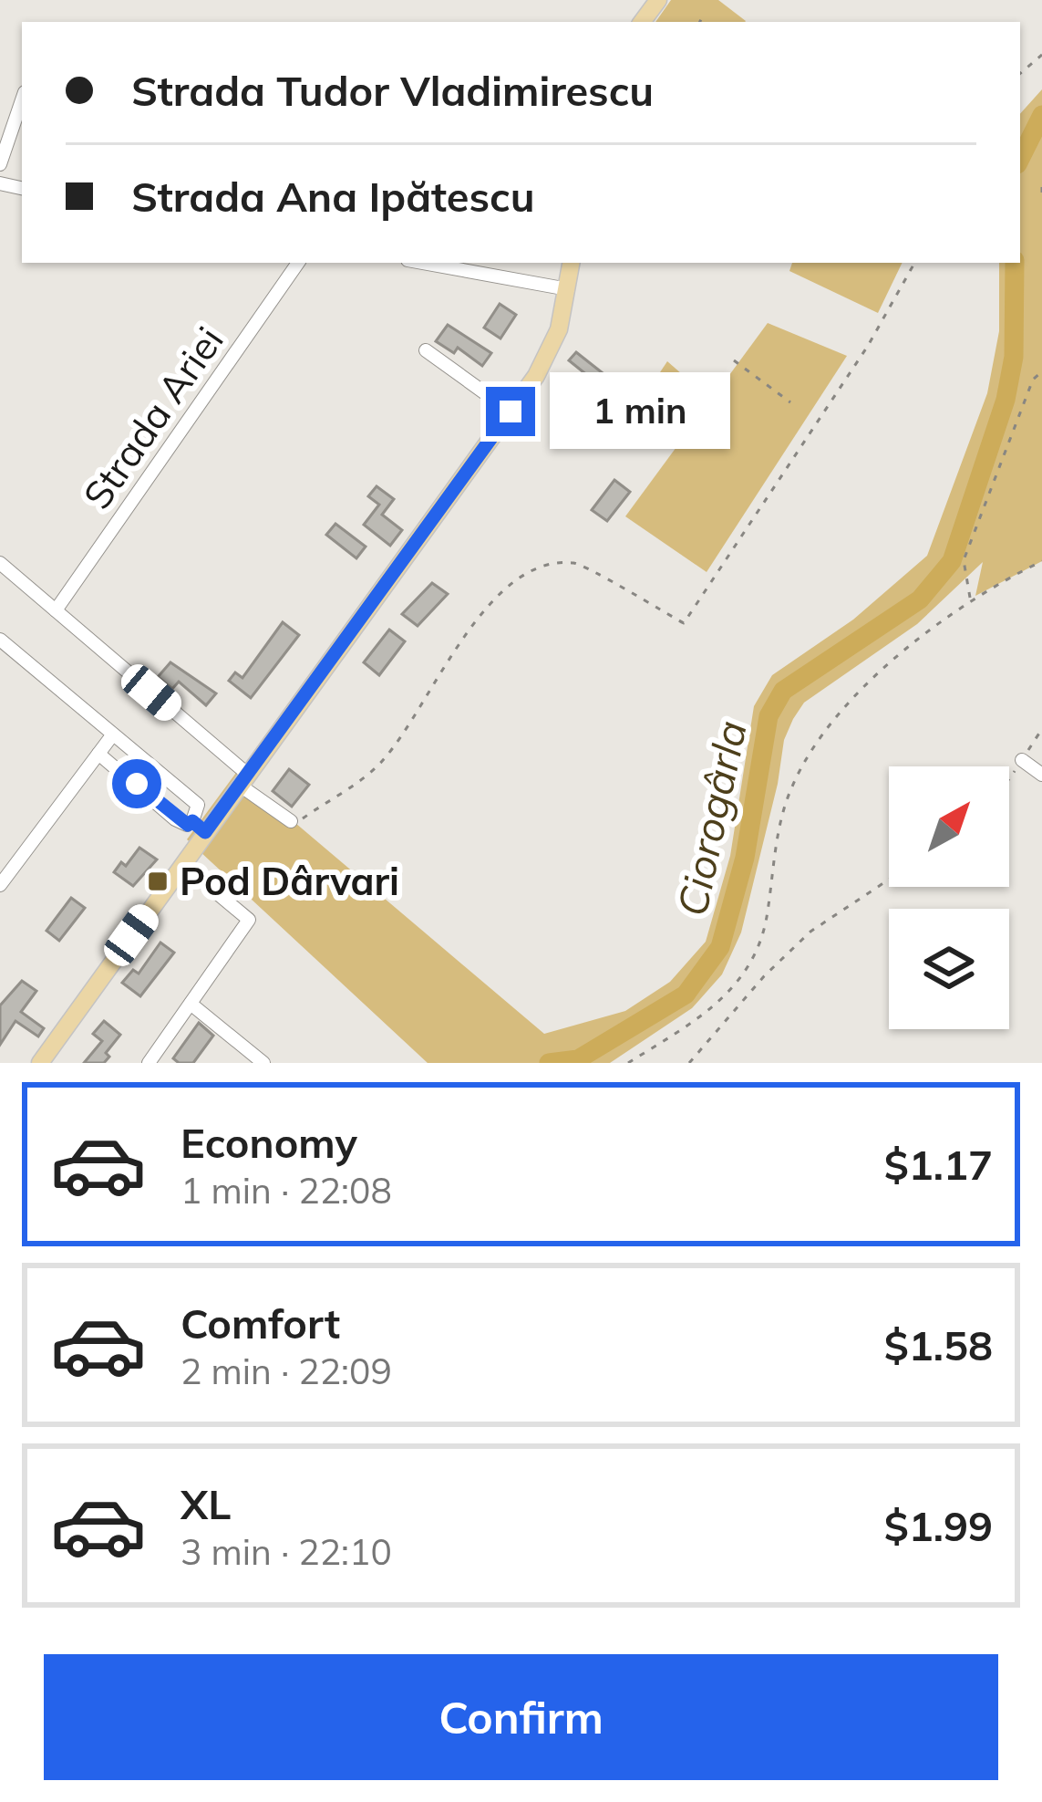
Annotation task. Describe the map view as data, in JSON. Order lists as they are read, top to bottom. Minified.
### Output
{"streets":{"street":["Strada Ariei"]},"water":["Ciorogârla"],"places":{"transit":["Pod Dârvari"]},"north":"top right","page":{"banner":["Strada Tudor Vladimirescu","Strada Ana Ipătescu"],"bubble":"1 min","list":[{"name":"Economy","note":"1 min · 22:08","value":"$1.17"},{"name":"Comfort","note":"2 min · 22:09","value":"$1.58"},{"name":"XL","note":"3 min · 22:10","value":"$1.99"}],"buttons":"Confirm"}}
